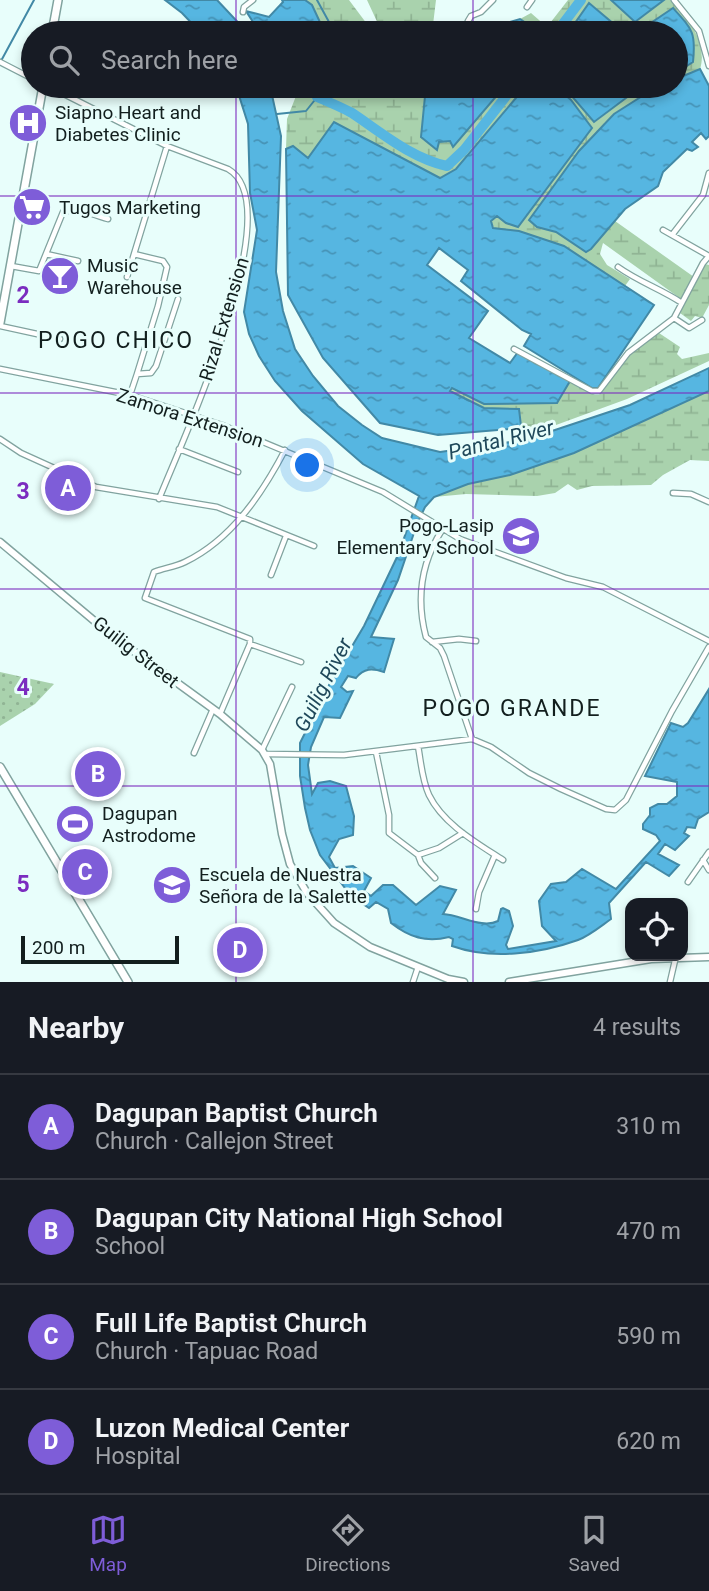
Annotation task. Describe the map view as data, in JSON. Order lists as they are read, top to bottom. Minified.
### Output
{"streets":{"street":["Rizal Extension","Zamora Extension","Guilig Street"]},"crossings":[["Rizal Extension","Zamora Extension"]],"districts":["POGO CHICO","POGO GRANDE"],"water":["Pantal River","Guilig River"],"places":{"hospital":["Siapno Heart and Diabetes Clinic"],"supermarket":["Tugos Marketing"],"bar":["Music Warehouse"],"school or university":["Pogo-Lasip Elementary School","Escuela de Nuestra Señora de la Salette"],"sports":["Dagupan Astrodome"]},"scale_bar":"200 m","page":{"search":"Search here","pins":["A","B","C","D"],"scale":"200 m","heading":["Nearby","4 results"],"list":[{"mark":"A","name":"Dagupan Baptist Church","note":"Church · Callejon Street","value":"310 m"},{"mark":"B","name":"Dagupan City National High School","note":"School","value":"470 m"},{"mark":"C","name":"Full Life Baptist Church","note":"Church · Tapuac Road","value":"590 m"},{"mark":"D","name":"Luzon Medical Center","note":"Hospital","value":"620 m"}],"nav":["Map","Directions","Saved"]},"grid":{"rows":["2","3","4","5"]}}
